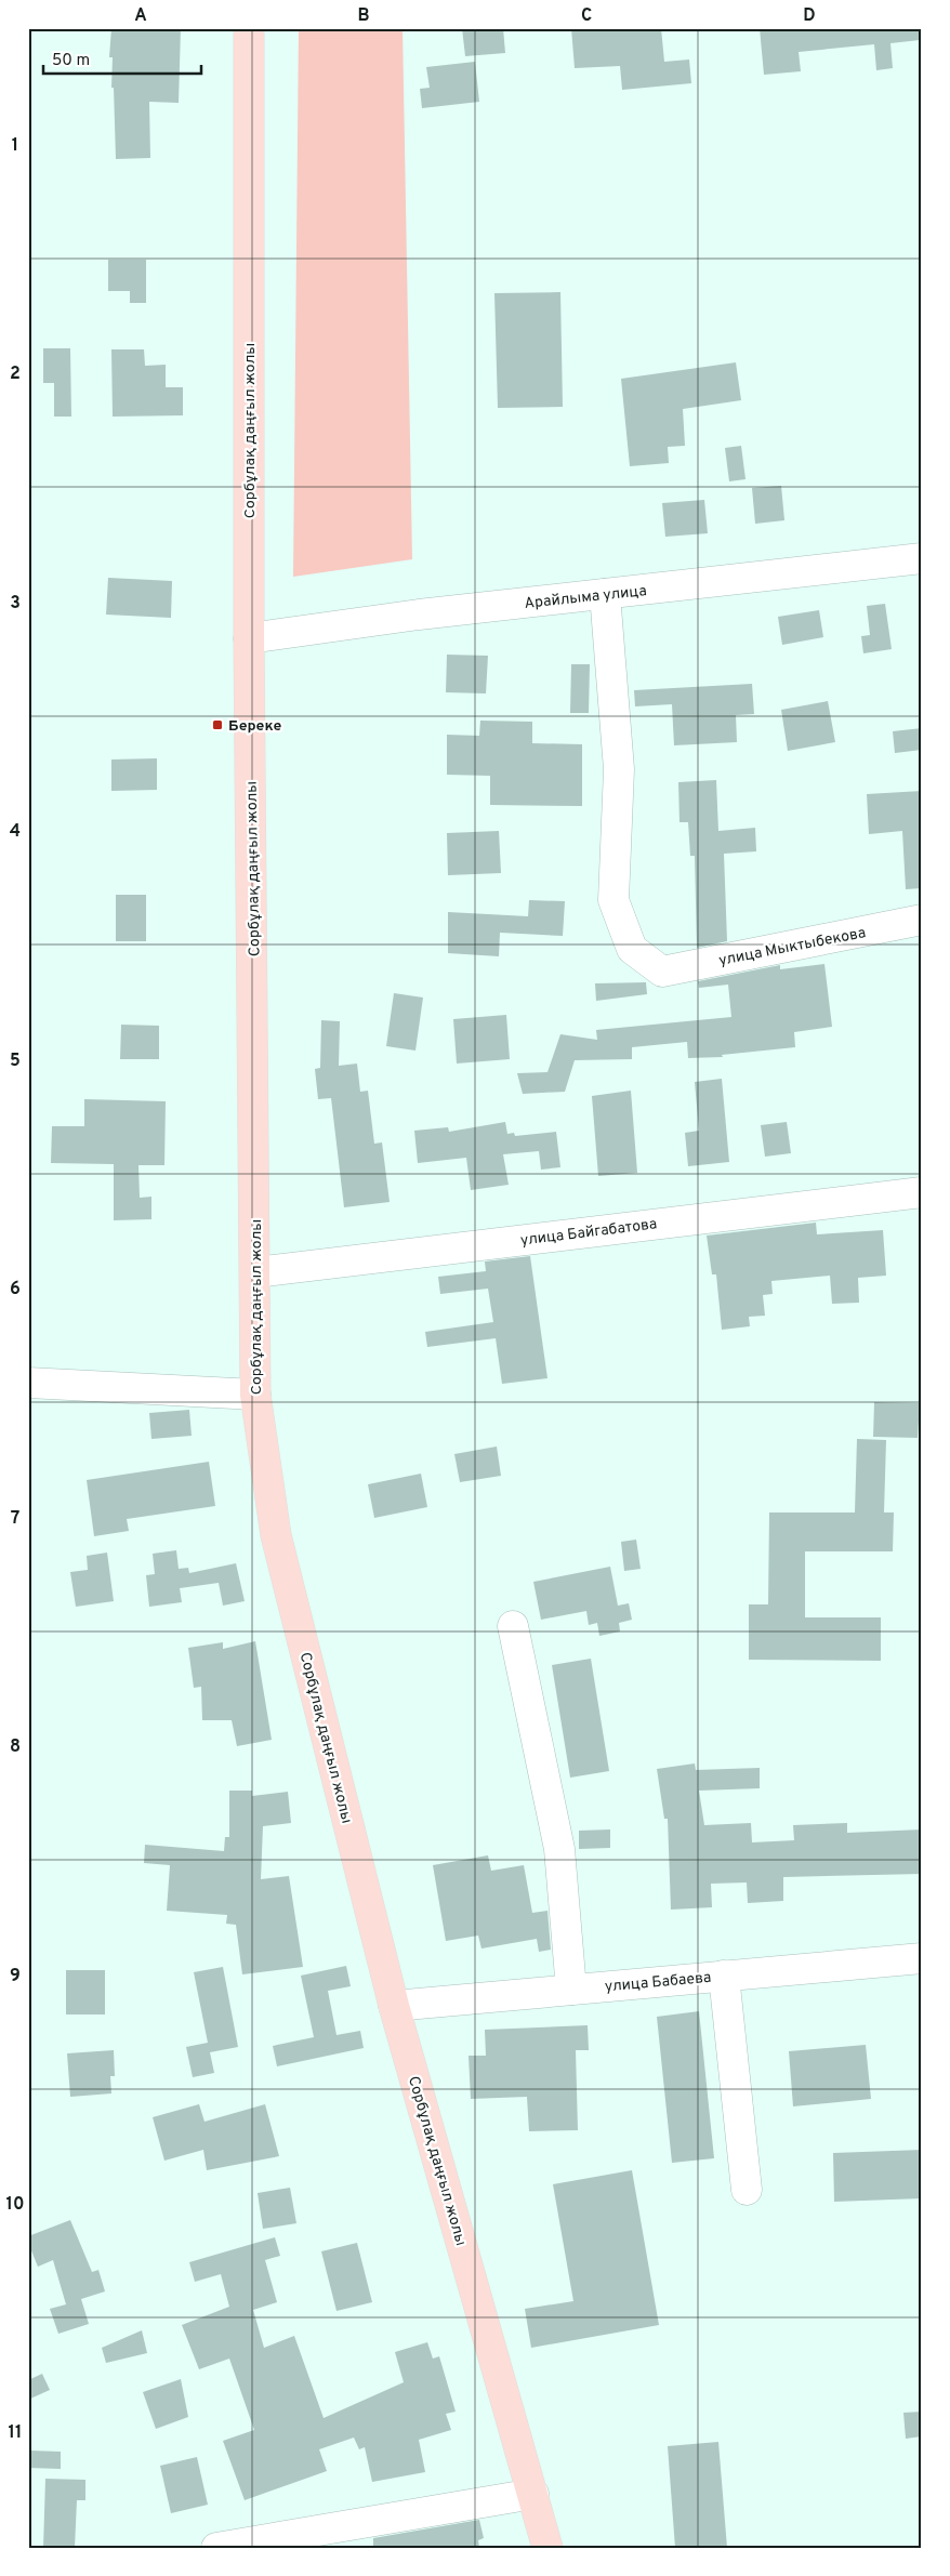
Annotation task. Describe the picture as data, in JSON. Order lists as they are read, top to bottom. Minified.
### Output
{"streets":{"main road":["Сорбұлақ даңғыл жолы"],"street":["Арайлыма улица","улица Мыктыбекова","улица Байгабатова","улица Бабаева"]},"crossings":[["Сорбұлақ даңғыл жолы","Арайлыма улица"],["Сорбұлақ даңғыл жолы","улица Байгабатова"],["Сорбұлақ даңғыл жолы","улица Бабаева"],["Арайлыма улица","улица Мыктыбекова"]],"places":{"transit":["Береке"]},"scale_bar":"50 m","grid":{"columns":["A","B","C","D"],"rows":["1","2","3","4","5","6","7","8","9","10","11"]}}
